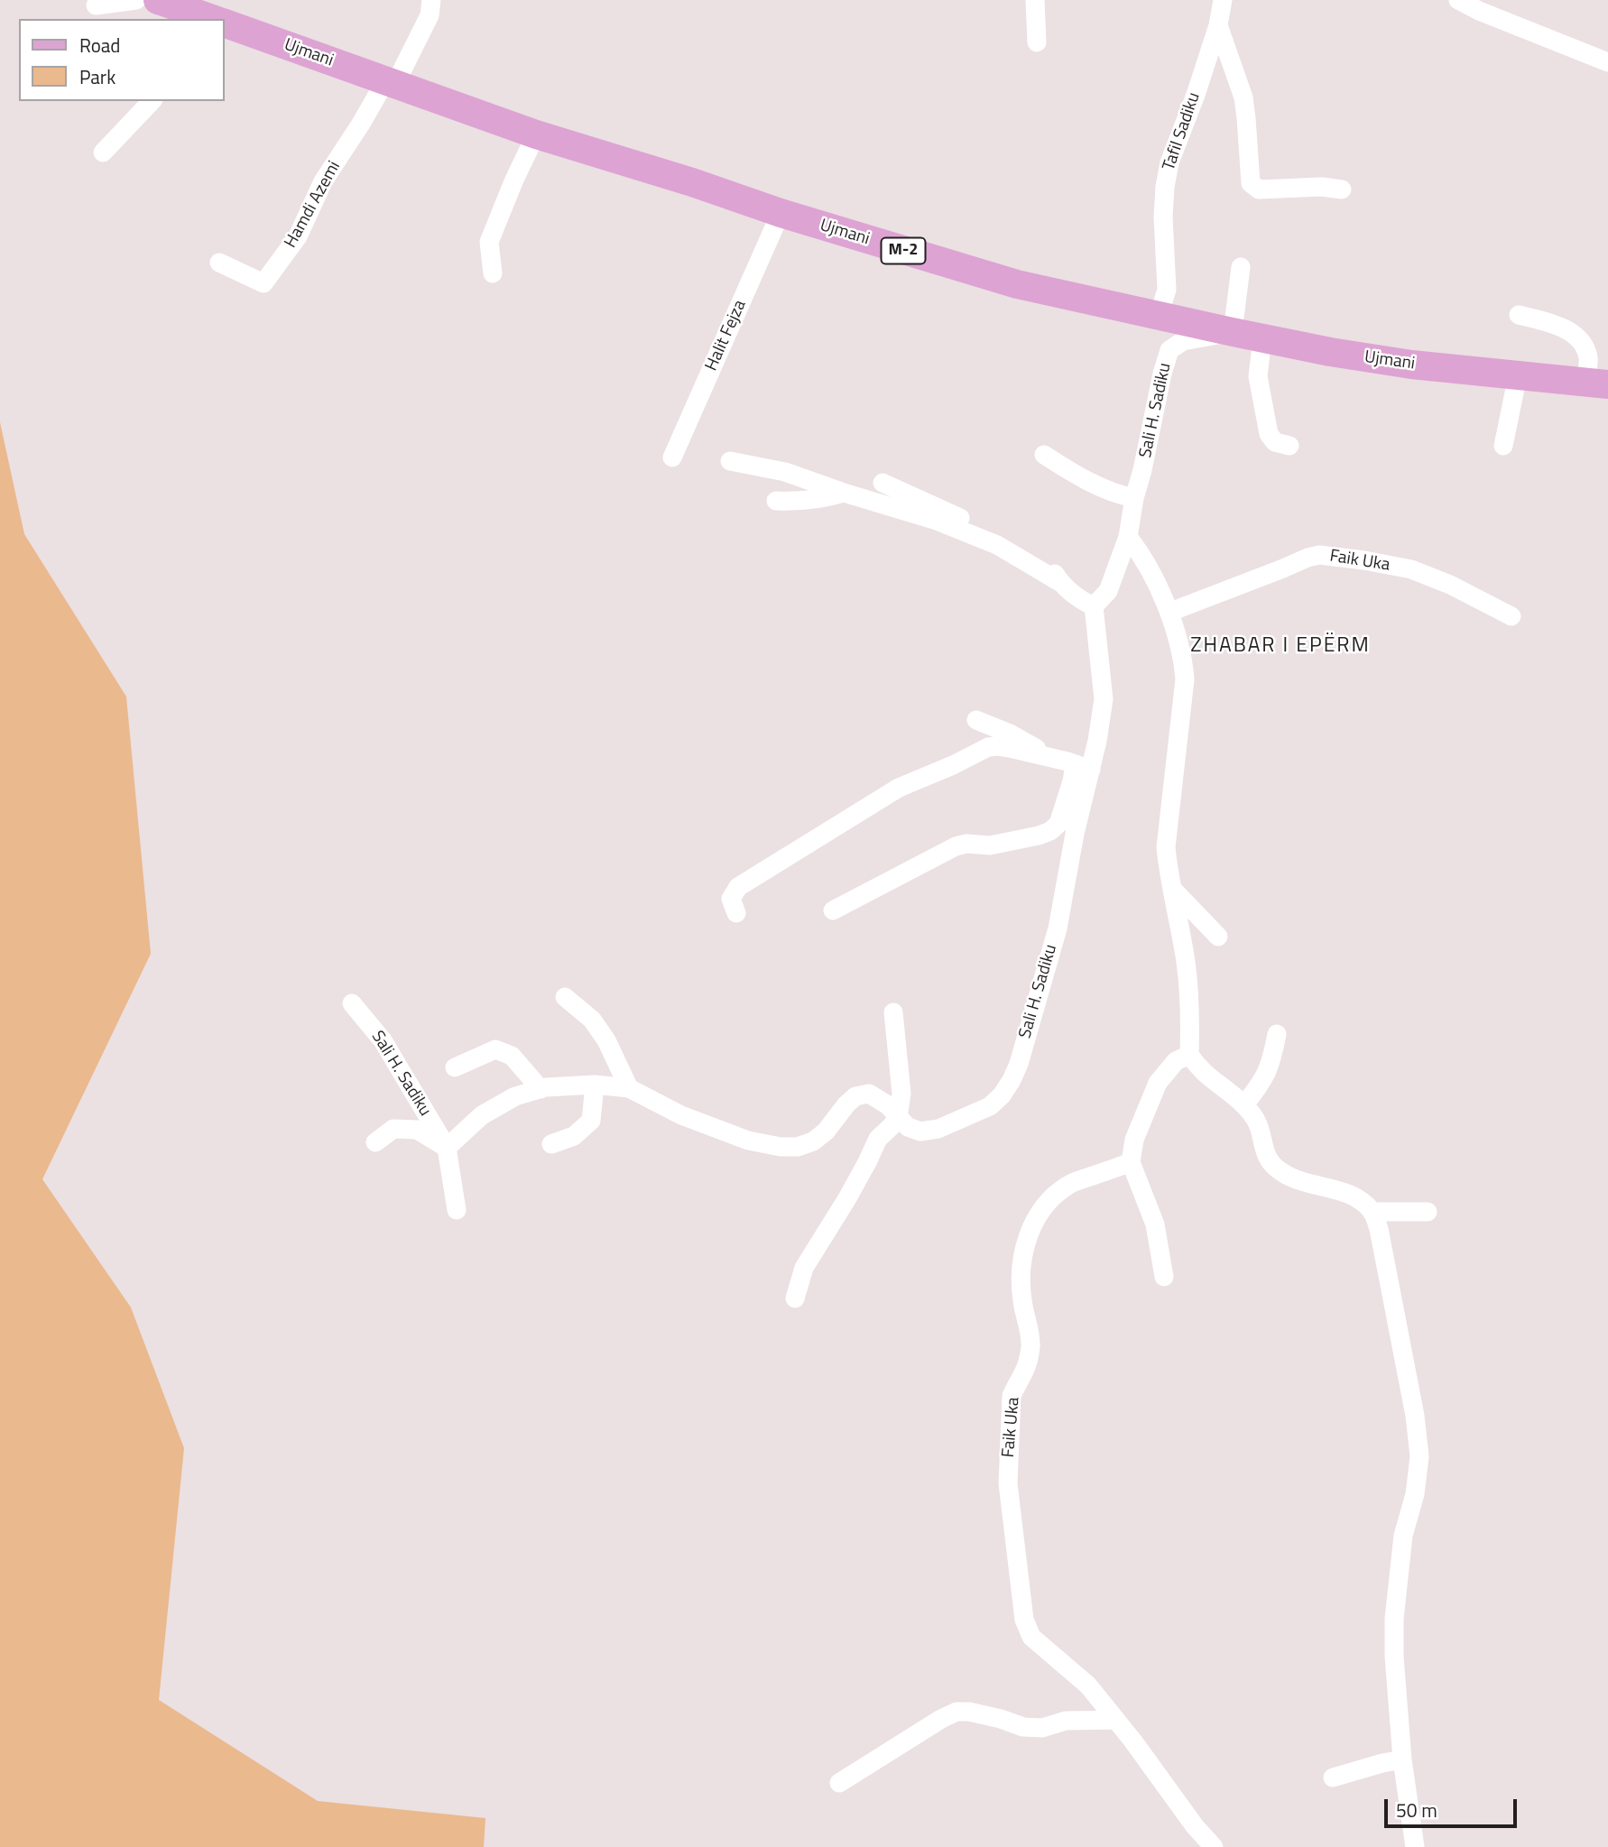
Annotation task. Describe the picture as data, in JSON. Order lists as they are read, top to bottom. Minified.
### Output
{"streets":{"main road":["Ujmani","M-2"],"street":["Tafil Sadiku","Hamdi Azemi","Halit Fejza","Sali H. Sadiku","Faik Uka"]},"crossings":[["Ujmani","Tafil Sadiku"],["Ujmani","Hamdi Azemi"],["Ujmani","Halit Fejza"],["Ujmani","Sali H. Sadiku"]],"districts":["ZHABAR I EPËRM"],"legend":["Road","Park"],"scale_bar":"50 m"}
